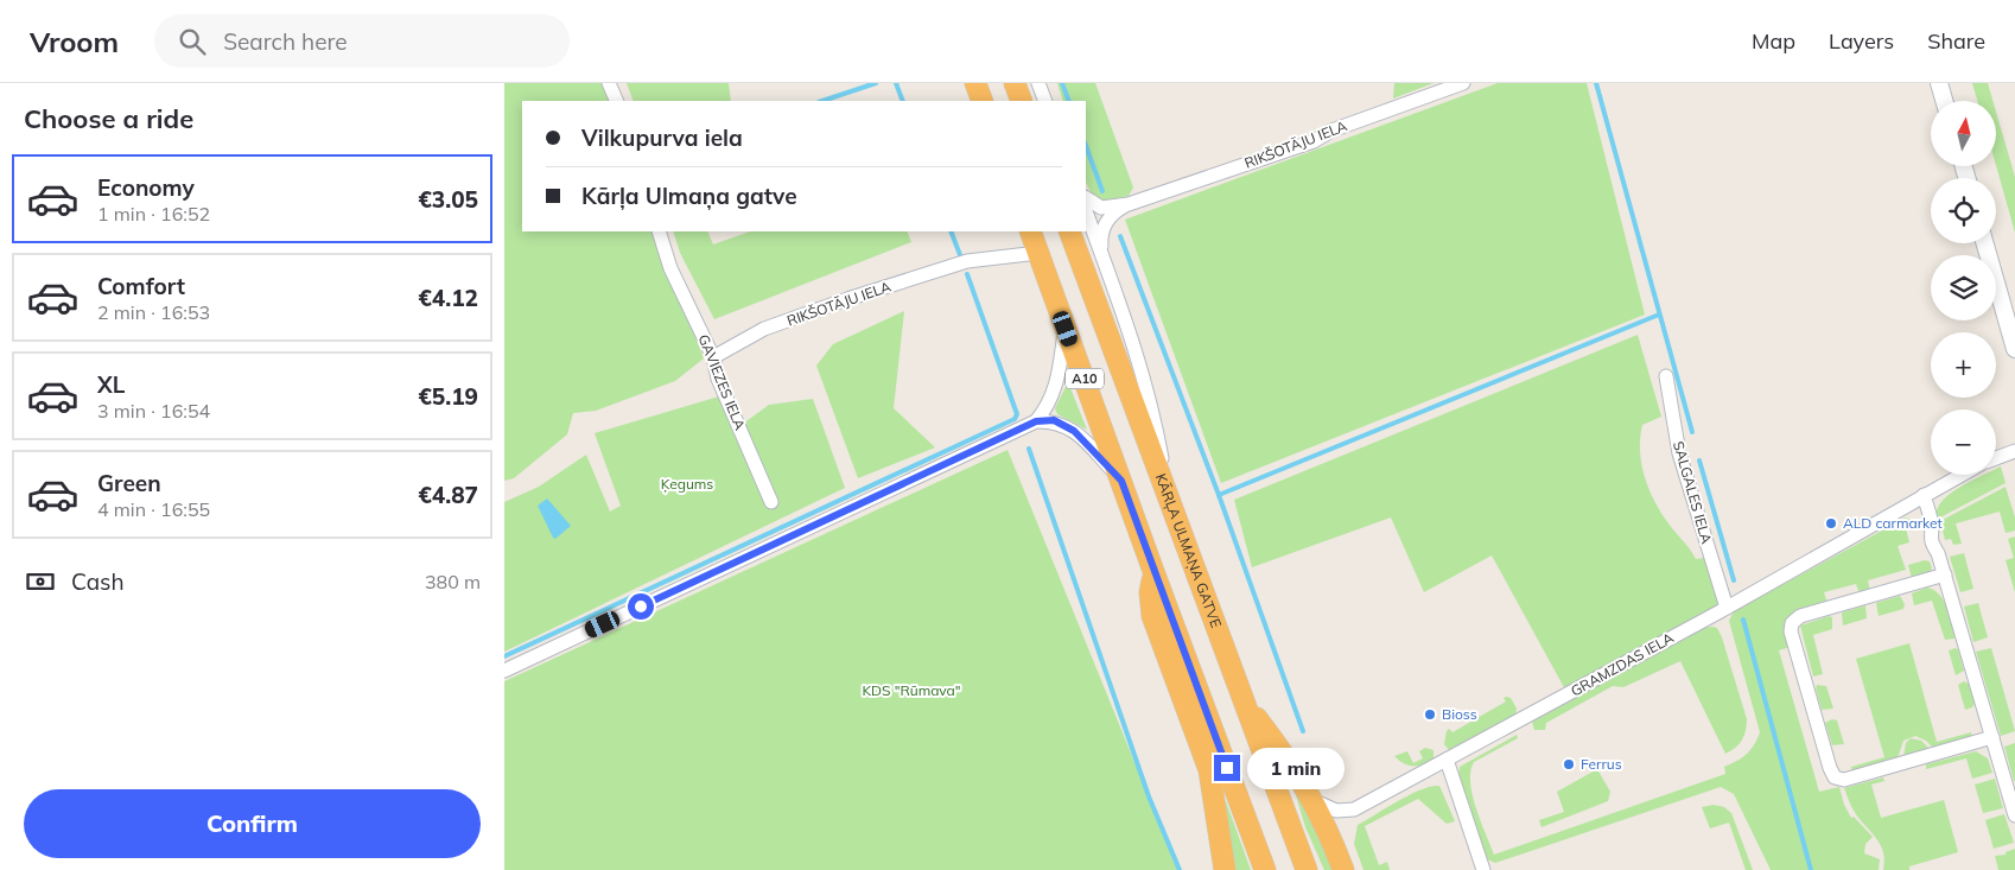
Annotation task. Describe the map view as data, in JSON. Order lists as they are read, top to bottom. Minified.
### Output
{"streets":{"highway":["A10","KĀRĻA ULMAŅA GATVE"],"street":["RIKŠOTĀJU IELA","GAVIEZES IELA","SALGALES IELA","GRAMZDAS IELA"]},"crossings":[["RIKŠOTĀJU IELA","A10"],["RIKŠOTĀJU IELA","GAVIEZES IELA"],["SALGALES IELA","GRAMZDAS IELA"]],"parks":["Ķegums","KDS \"Rūmava\""],"places":["ALD carmarket","Bioss","Ferrus"],"north":"top","page":{"header":"Vroom","search":"Search here","nav":["Map","Layers","Share"],"heading":"Choose a ride","map_buttons":["+","−"],"banner":["Vilkupurva iela","Kārļa Ulmaņa gatve"],"list":[{"name":"Economy","note":"1 min · 16:52","value":"€3.05"},{"name":"Comfort","note":"2 min · 16:53","value":"€4.12"},{"name":"XL","note":"3 min · 16:54","value":"€5.19"},{"name":"Green","note":"4 min · 16:55","value":"€4.87"}],"pay":["Cash","380 m"],"bubble":"1 min","buttons":"Confirm"}}
